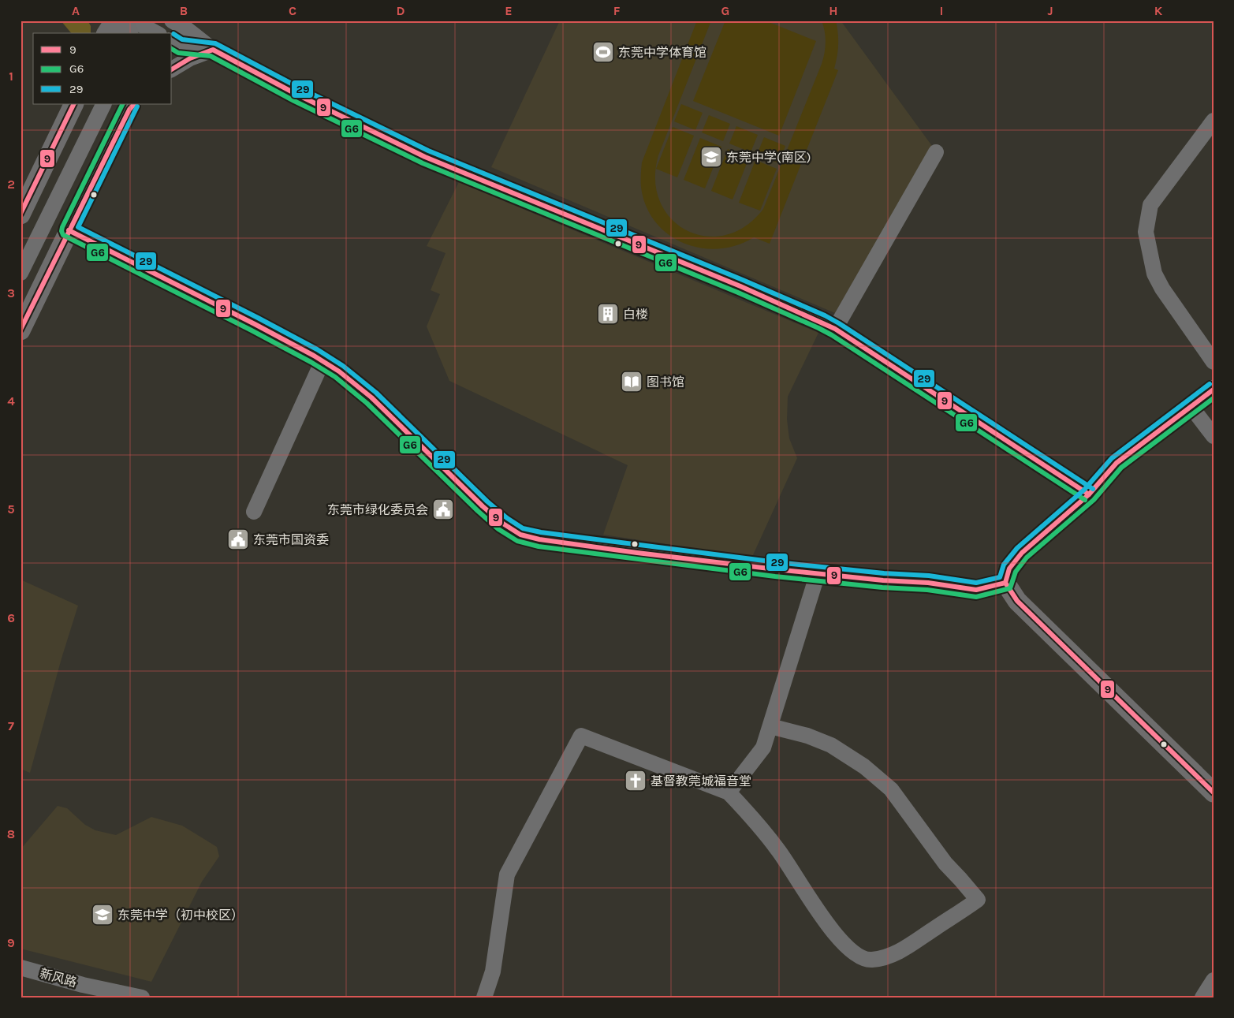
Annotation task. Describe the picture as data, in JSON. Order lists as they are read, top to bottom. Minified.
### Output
{"streets":{"street":["新风路"]},"places":{"sports":["东莞中学体育馆"],"school or university":["东莞中学(南区)","东莞中学（初中校区）"],"building":["白楼"],"library":["图书馆"],"public building":["东莞市绿化委员会","东莞市国资委"],"church":["基督教莞城福音堂"]},"lines":["transit line 29","transit line G6","transit line 9"],"legend":["9","G6","29"],"grid":{"columns":["A","B","C","D","E","F","G","H","I","J","K"],"rows":["1","2","3","4","5","6","7","8","9"]}}
